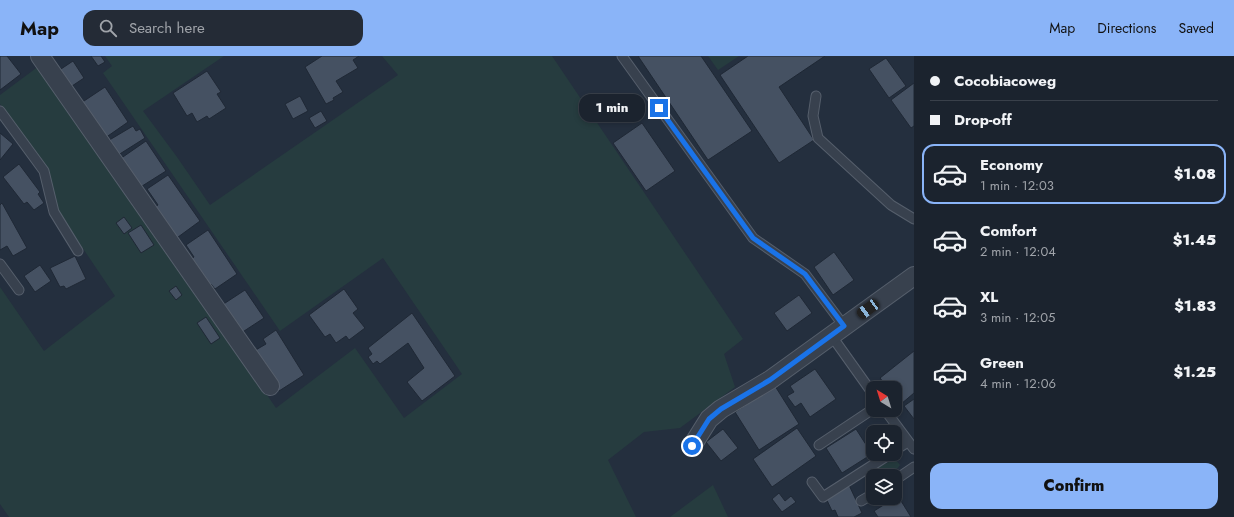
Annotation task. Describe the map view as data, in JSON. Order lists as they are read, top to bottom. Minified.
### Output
{"north":"top left","page":{"header":"Map","search":"Search here","nav":["Map","Directions","Saved"],"banner":["Cocobiacoweg","Drop-off"],"bubble":"1 min","list":[{"name":"Economy","note":"1 min · 12:03","value":"$1.08"},{"name":"Comfort","note":"2 min · 12:04","value":"$1.45"},{"name":"XL","note":"3 min · 12:05","value":"$1.83"},{"name":"Green","note":"4 min · 12:06","value":"$1.25"}],"buttons":"Confirm"}}
